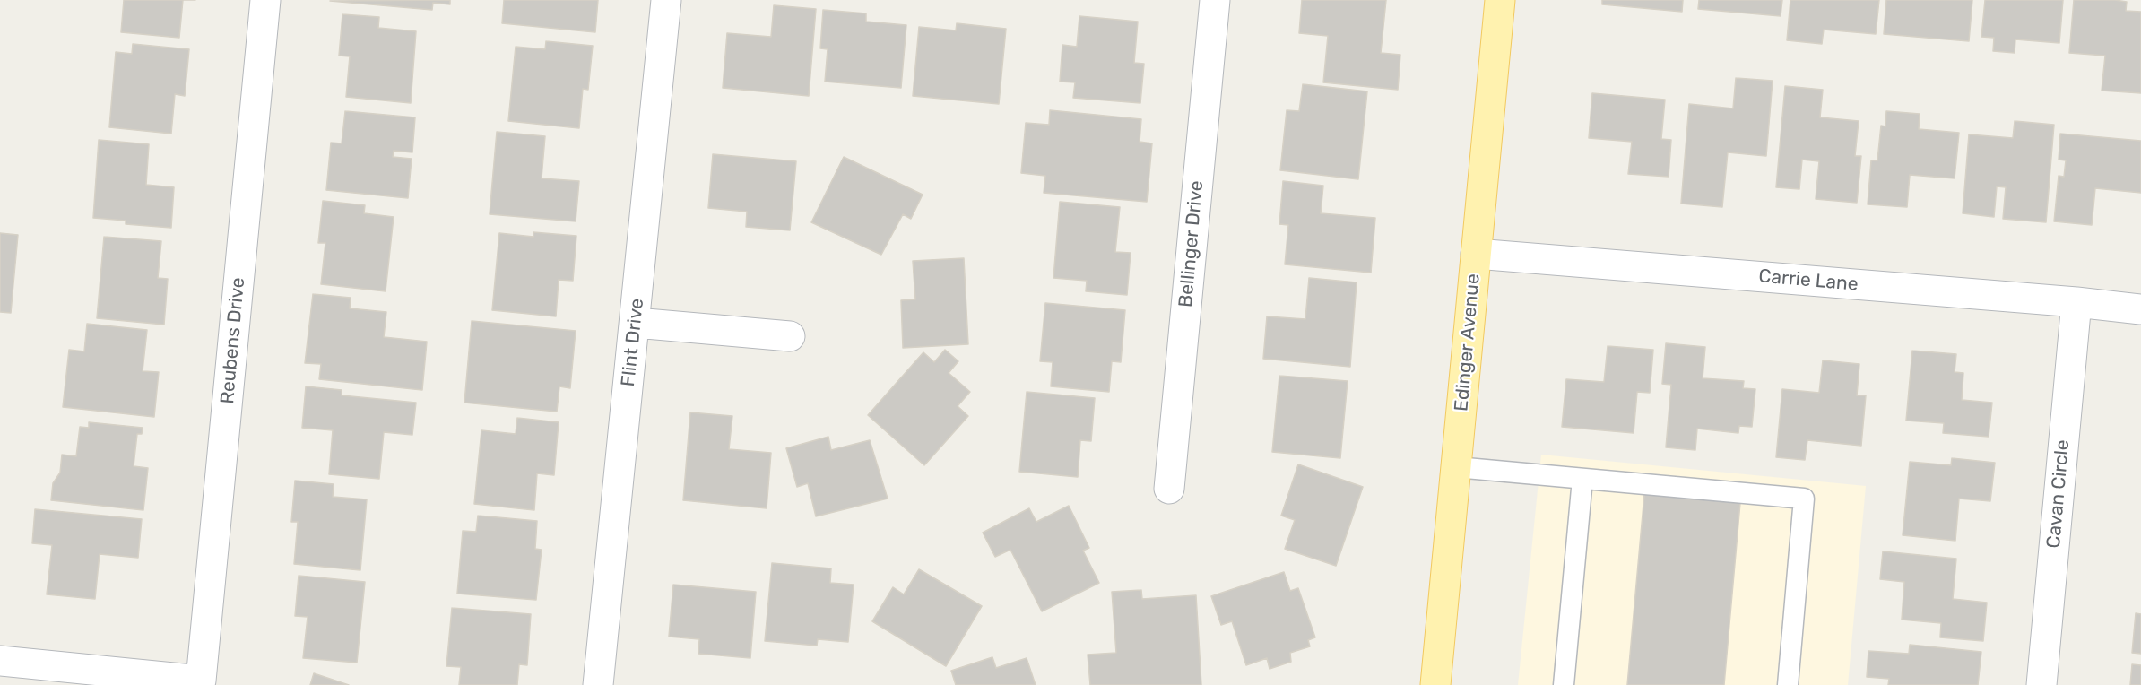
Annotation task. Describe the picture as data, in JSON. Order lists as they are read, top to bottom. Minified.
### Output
{"streets":{"main road":["Edinger Avenue"],"street":["Bellinger Drive","Carrie Lane","Reubens Drive","Flint Drive","Cavan Circle"]},"crossings":[["Carrie Lane","Edinger Avenue"],["Carrie Lane","Cavan Circle"]]}
